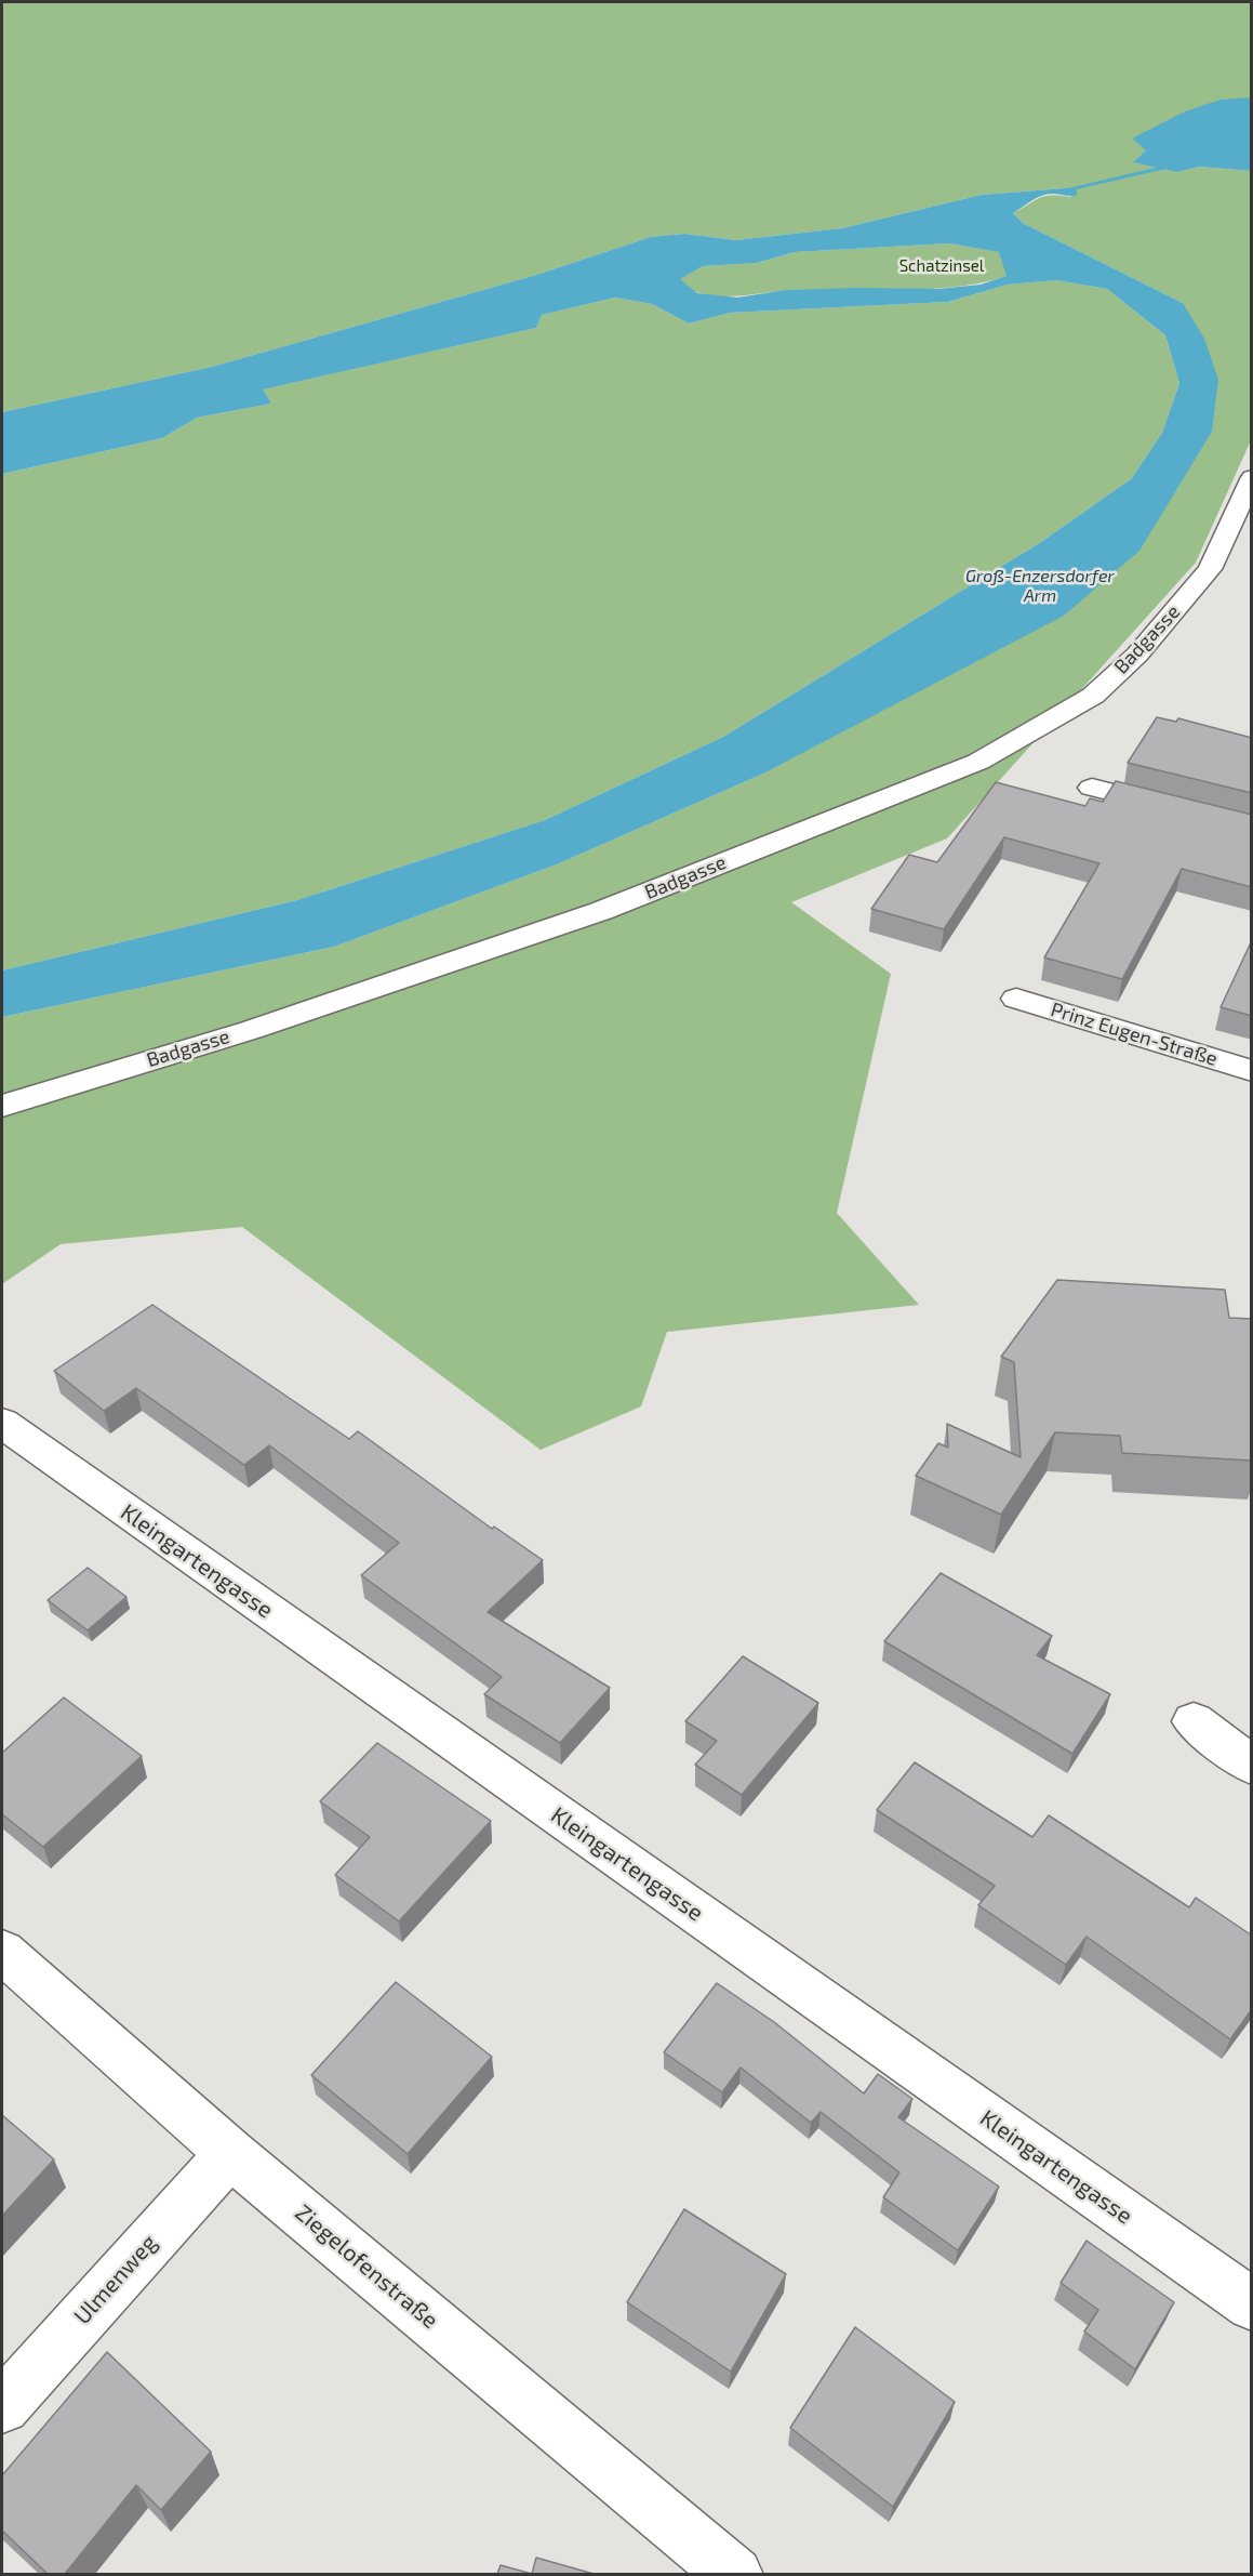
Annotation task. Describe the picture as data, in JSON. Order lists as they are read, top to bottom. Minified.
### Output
{"streets":{"street":["Badgasse","Prinz Eugen-Straße","Kleingartengasse","Ziegelofenstraße","Ulmenweg"]},"crossings":[["Ziegelofenstraße","Ulmenweg"]],"water":["Groß-Enzersdorfer Arm"],"parks":["Schatzinsel"]}
